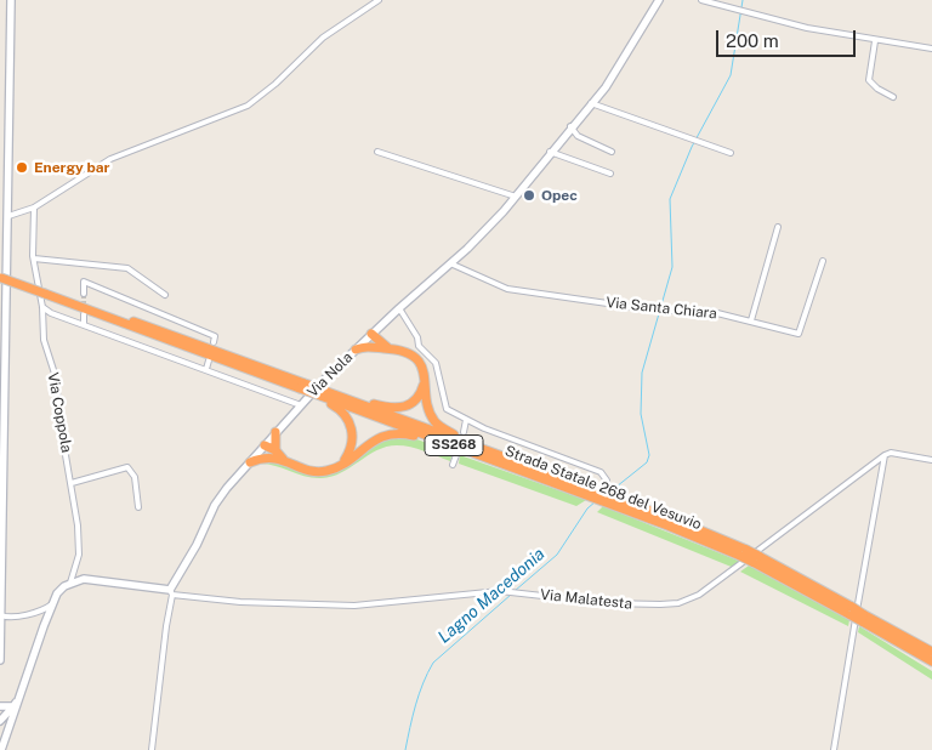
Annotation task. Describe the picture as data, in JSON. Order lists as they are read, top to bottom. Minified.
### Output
{"streets":{"highway":["SS268","Strada Statale 268 del Vesuvio"],"street":["Via Santa Chiara","Via Nola","Via Coppola","Via Malatesta"]},"crossings":[["Via Nola","SS268"],["Via Nola","Via Malatesta"],["SS268","Strada Statale 268 del Vesuvio"]],"water":["Lagno Macedonia"],"places":["Energy bar","Opec"],"scale_bar":"200 m"}
